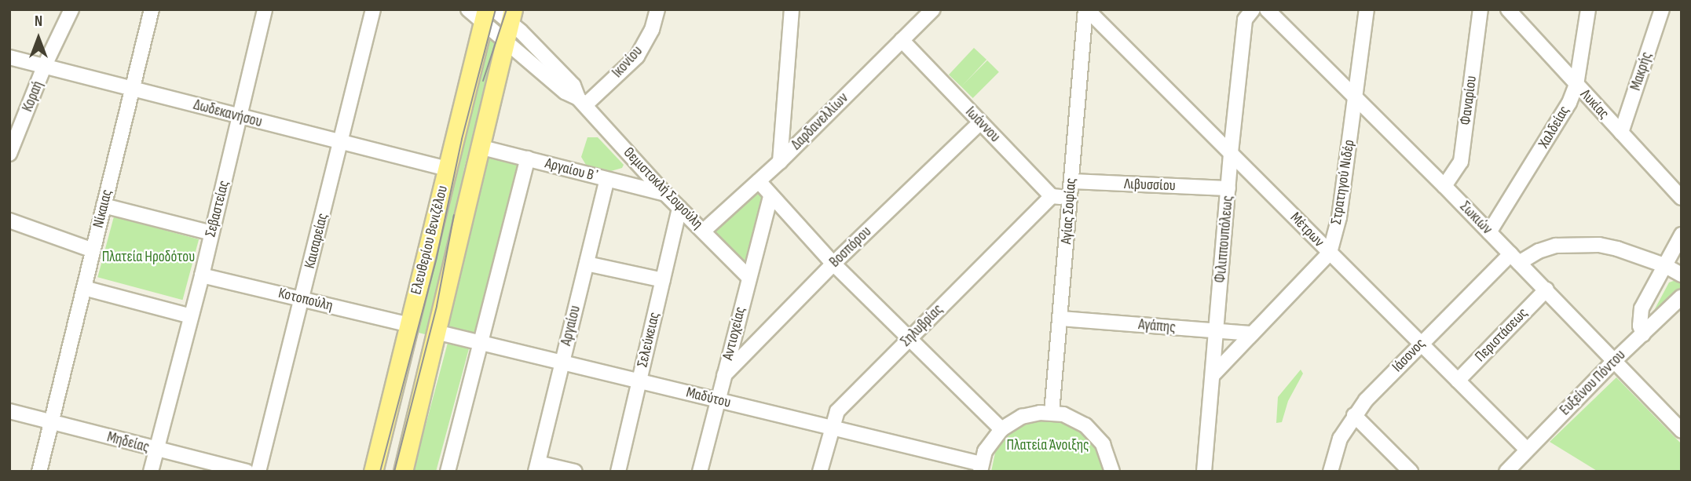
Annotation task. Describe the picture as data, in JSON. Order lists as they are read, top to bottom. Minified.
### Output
{"streets":{"main road":["Ελευθερίου Βενιζέλου"],"street":["Ικονίου","Μακρής","Κοραή","Φαναρίου","Λυκίας","Δωδεκανήσου","Δαρδανελλίων","Ιωάννου","Χαλδείας","Αργαίου Β᾽","Στρατηγού Νιδέρ","Λιβυσσίου","Θεμιστοκλή Σοφούλη","Νίκαιας","Σεβαστείας","Αγίας Σοφίας","Σωκιών","Μέτρων","Φιλιππουπόλεως","Καισαρείας","Βοσπόρου","Κοτοπούλη","Αργαίου","Σηλυβρίας","Αγάπης","Αντιοχείας","Περιστάσεως","Σελεύκειας","Ιάσονος","Ευξείνου Πόντου","Μαδύτου","Μηδείας"]},"crossings":[["Ικονίου","Θεμιστοκλή Σοφούλη"],["Μακρής","Λυκίας"],["Κοραή","Δωδεκανήσου"],["Φαναρίου","Σωκιών"],["Λυκίας","Χαλδείας"],["Δωδεκανήσου","Νίκαιας"],["Δωδεκανήσου","Σεβαστείας"],["Δωδεκανήσου","Ελευθερίου Βενιζέλου"],["Δωδεκανήσου","Καισαρείας"],["Δαρδανελλίων","Ιωάννου"],["Δαρδανελλίων","Θεμιστοκλή Σοφούλη"],["Ιωάννου","Βοσπόρου"],["Ιωάννου","Σηλυβρίας"],["Χαλδείας","Σωκιών"],["Αργαίου Β᾽","Θεμιστοκλή Σοφούλη"],["Αργαίου Β᾽","Ελευθερίου Βενιζέλου"],["Αργαίου Β᾽","Αργαίου"],["Στρατηγού Νιδέρ","Σωκιών"],["Στρατηγού Νιδέρ","Μέτρων"],["Στρατηγού Νιδέρ","Φιλιππουπόλεως"],["Στρατηγού Νιδέρ","Αγάπης"],["Λιβυσσίου","Αγίας Σοφίας"],["Λιβυσσίου","Φιλιππουπόλεως"],["Θεμιστοκλή Σοφούλη","Ελευθερίου Βενιζέλου"],["Θεμιστοκλή Σοφούλη","Αντιοχείας"],["Θεμιστοκλή Σοφούλη","Σελεύκειας"],["Νίκαιας","Μηδείας"],["Σεβαστείας","Κοτοπούλη"],["Σεβαστείας","Μηδείας"],["Αγίας Σοφίας","Μέτρων"],["Αγίας Σοφίας","Αγάπης"],["Σωκιών","Περιστάσεως"],["Σωκιών","Ιάσονος"],["Σωκιών","Ευξείνου Πόντου"],["Μέτρων","Φιλιππουπόλεως"],["Μέτρων","Περιστάσεως"],["Μέτρων","Ιάσονος"],["Μέτρων","Ευξείνου Πόντου"],["Φιλιππουπόλεως","Αγάπης"],["Ελευθερίου Βενιζέλου","Κοτοπούλη"],["Ελευθερίου Βενιζέλου","Μαδύτου"],["Καισαρείας","Κοτοπούλη"],["Βοσπόρου","Αντιοχείας"],["Αργαίου","Μαδύτου"],["Σηλυβρίας","Μαδύτου"],["Αντιοχείας","Μαδύτου"],["Σελεύκειας","Μαδύτου"]],"parks":["Πλατεία Ηροδότου","Πλατεία Άνοιξης"],"north":"top"}
